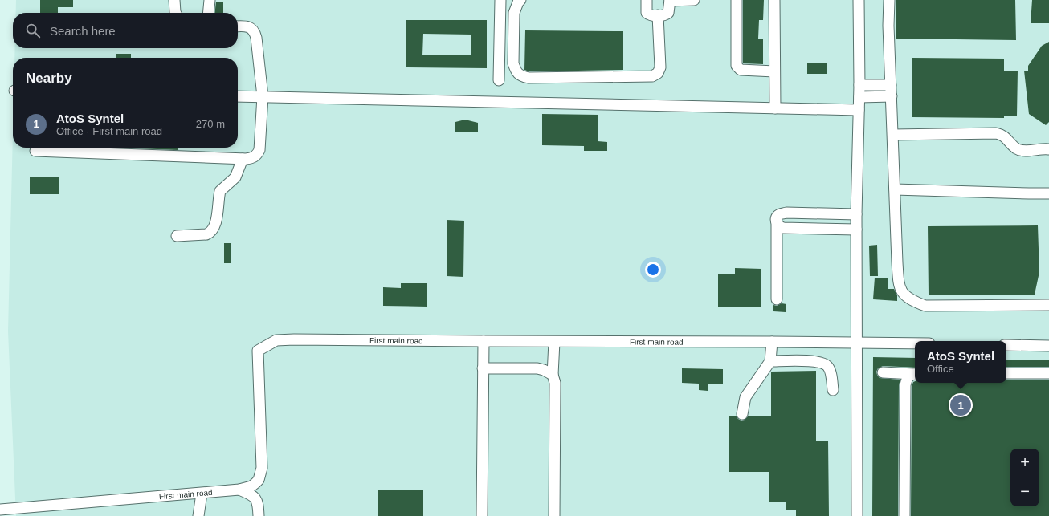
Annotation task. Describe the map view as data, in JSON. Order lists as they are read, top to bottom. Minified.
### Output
{"streets":{"street":["First main road"]},"page":{"search":"Search here","heading":"Nearby","list":[{"mark":"1","name":"AtoS Syntel","note":"Office · First main road","value":"270 m"}],"popup":["AtoS Syntel","Office"],"pins":"1","map_buttons":["+","−"]}}
